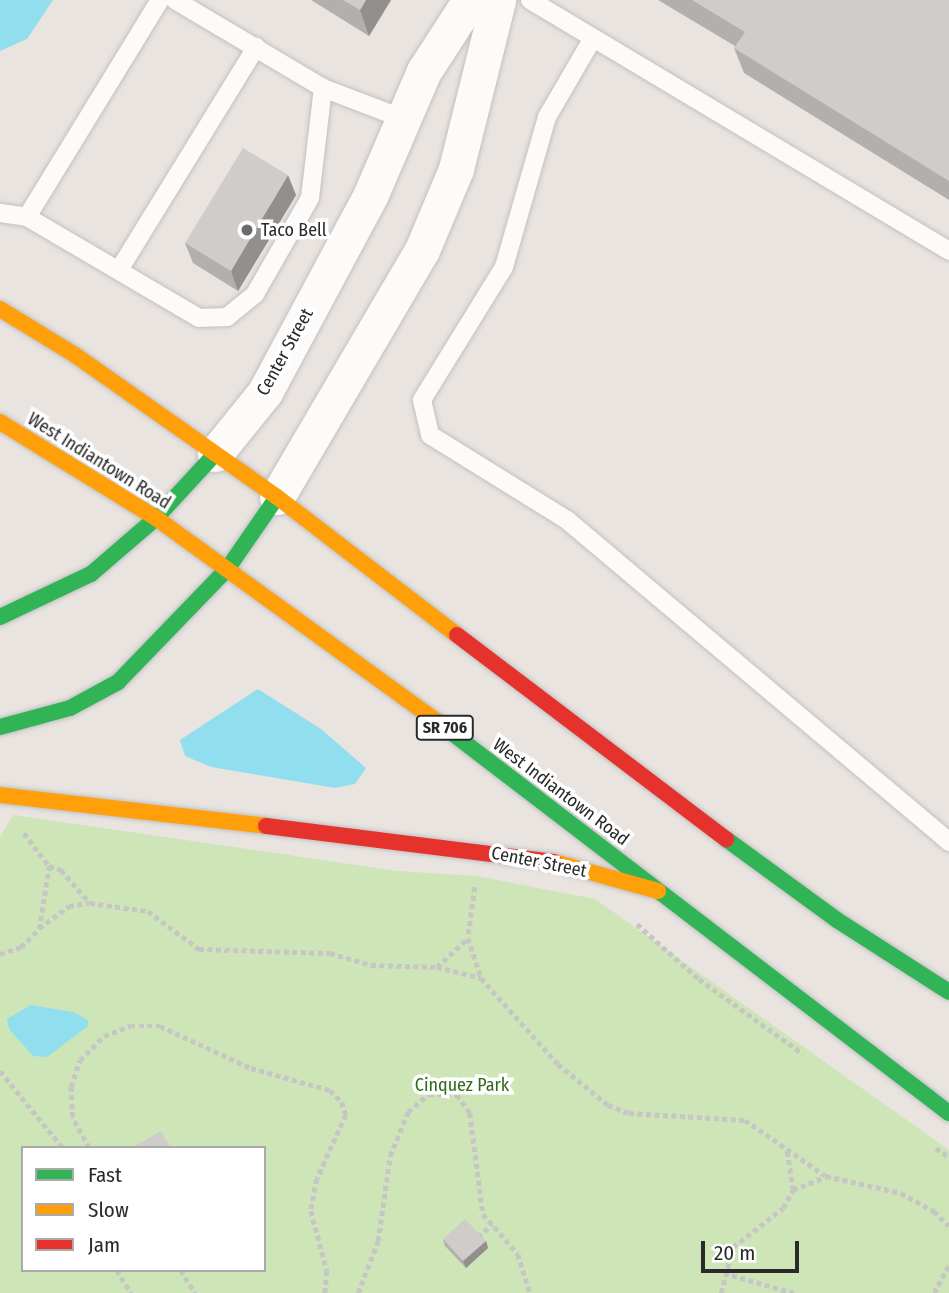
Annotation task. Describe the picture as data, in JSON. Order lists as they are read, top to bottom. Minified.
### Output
{"streets":{"main road":["Center Street","West Indiantown Road","SR 706"]},"crossings":[["Center Street","West Indiantown Road"]],"parks":["Cinquez Park"],"places":["Taco Bell"],"legend":["Fast","Slow","Jam"],"scale_bar":"20 m"}
